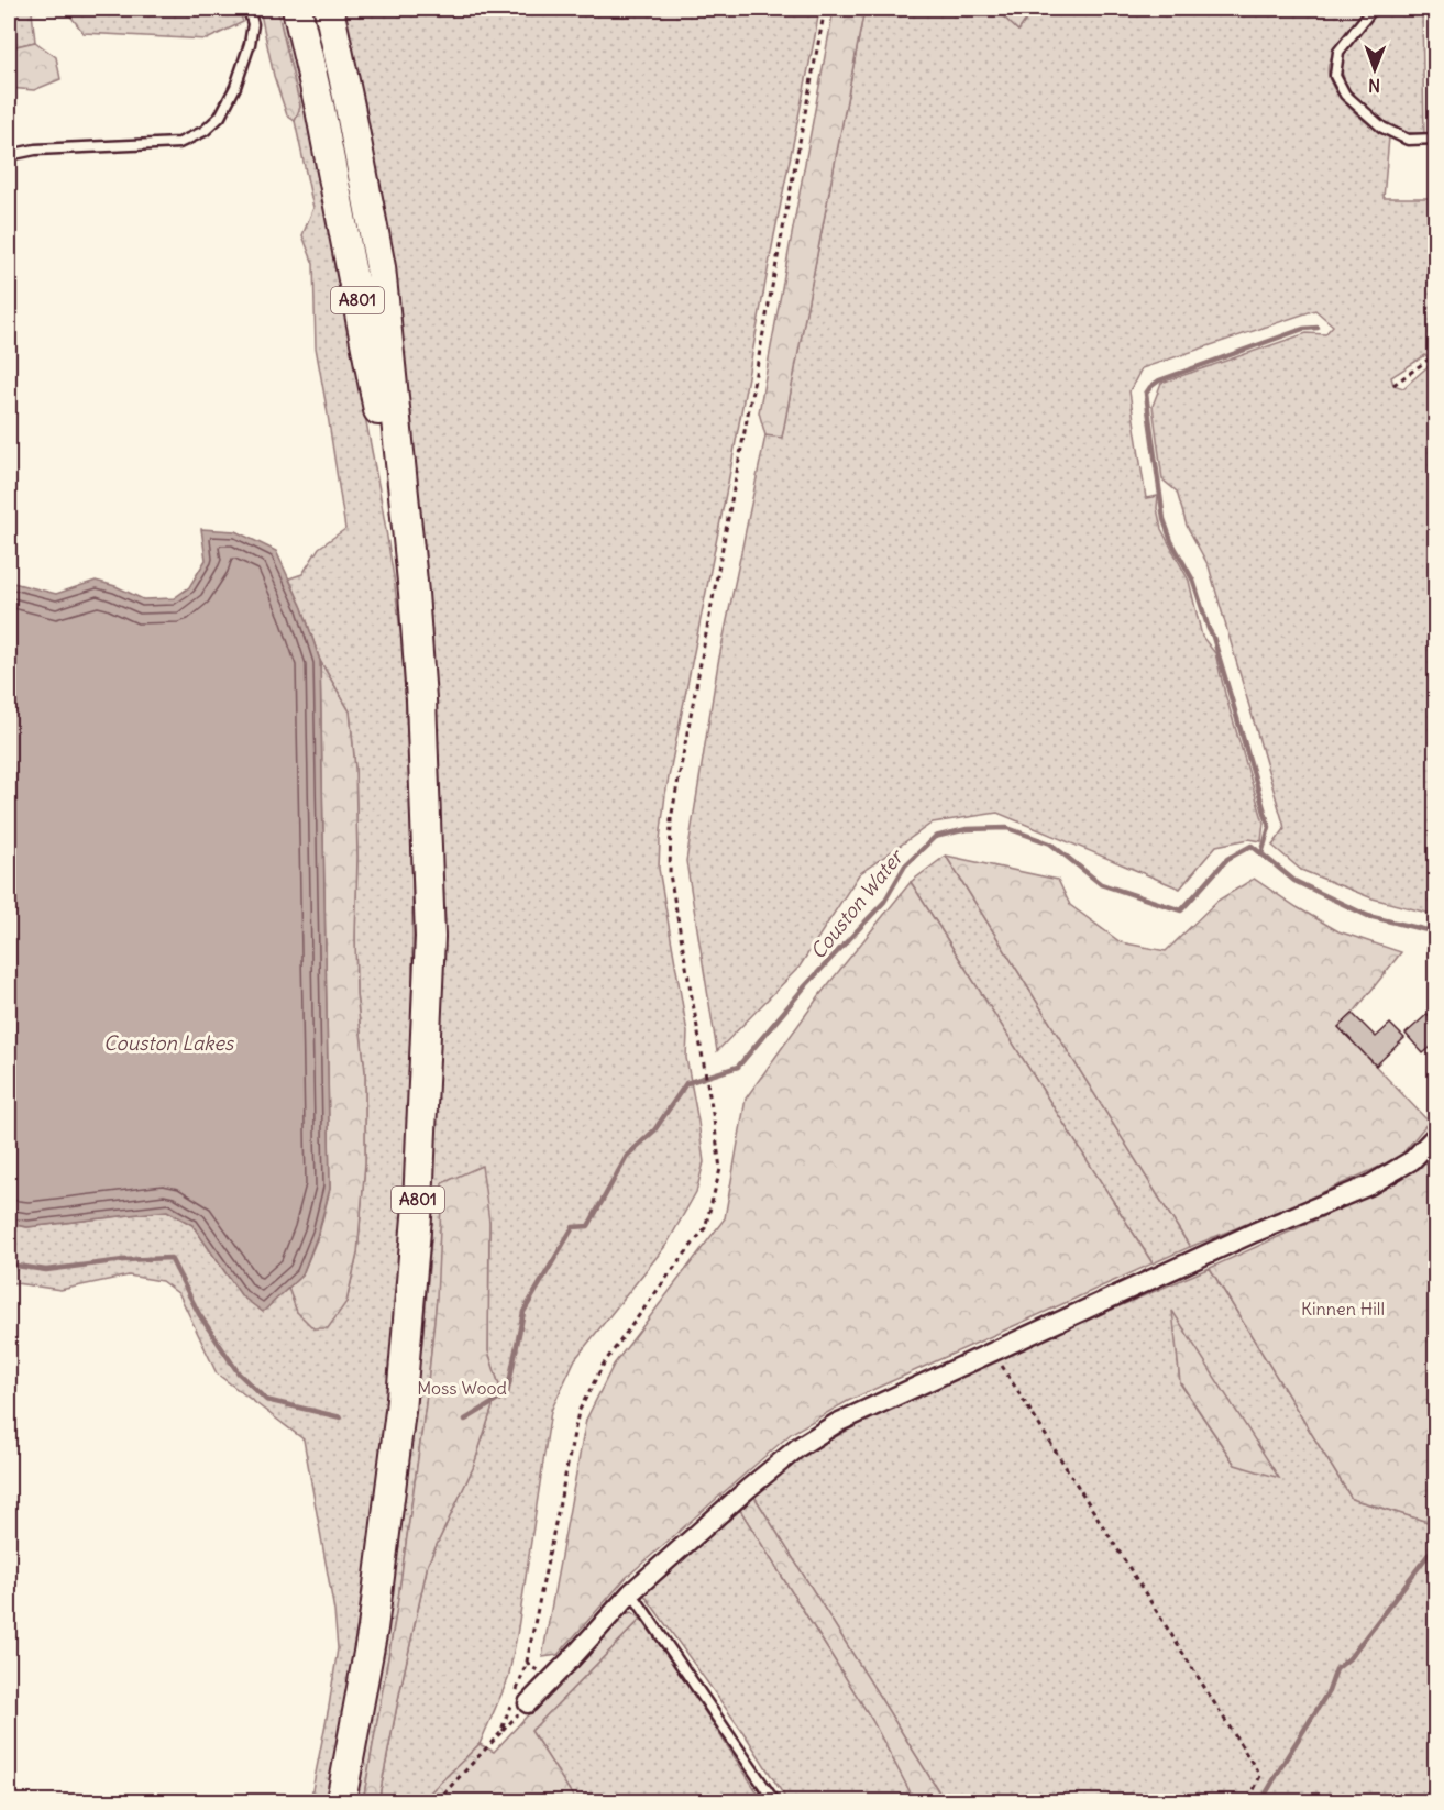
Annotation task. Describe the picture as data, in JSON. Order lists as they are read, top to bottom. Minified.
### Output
{"streets":{"main road":["A801"]},"water":["Couston Water","Couston Lakes"],"parks":["Kinnen Hill","Moss Wood"],"north":"bottom"}
